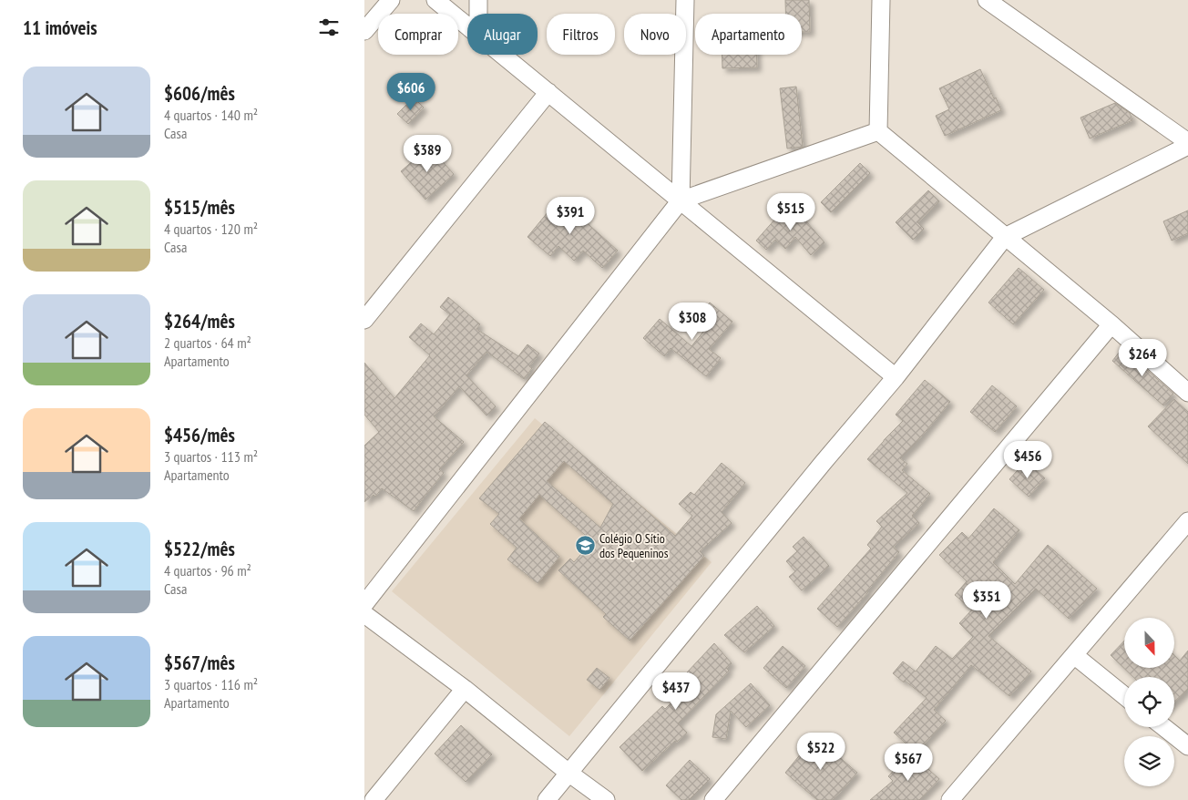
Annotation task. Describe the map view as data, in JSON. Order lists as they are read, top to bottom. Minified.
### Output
{"places":{"school or university":["Colégio O Sítio dos Pequeninos"]},"north":"bottom","page":{"heading":"11 imóveis","chip":["Comprar","Alugar","Filtros","Novo","Apartamento"],"list":[{"name":"$606/mês","note":"4 quartos · 140 m² · Casa"},{"name":"$515/mês","note":"4 quartos · 120 m² · Casa"},{"name":"$264/mês","note":"2 quartos · 64 m² · Apartamento"},{"name":"$456/mês","note":"3 quartos · 113 m² · Apartamento"},{"name":"$522/mês","note":"4 quartos · 96 m² · Casa"},{"name":"$567/mês","note":"3 quartos · 116 m² · Apartamento"}],"price":["$606","$389","$515","$391","$308","$264","$456","$351","$437","$522","$567"]}}
